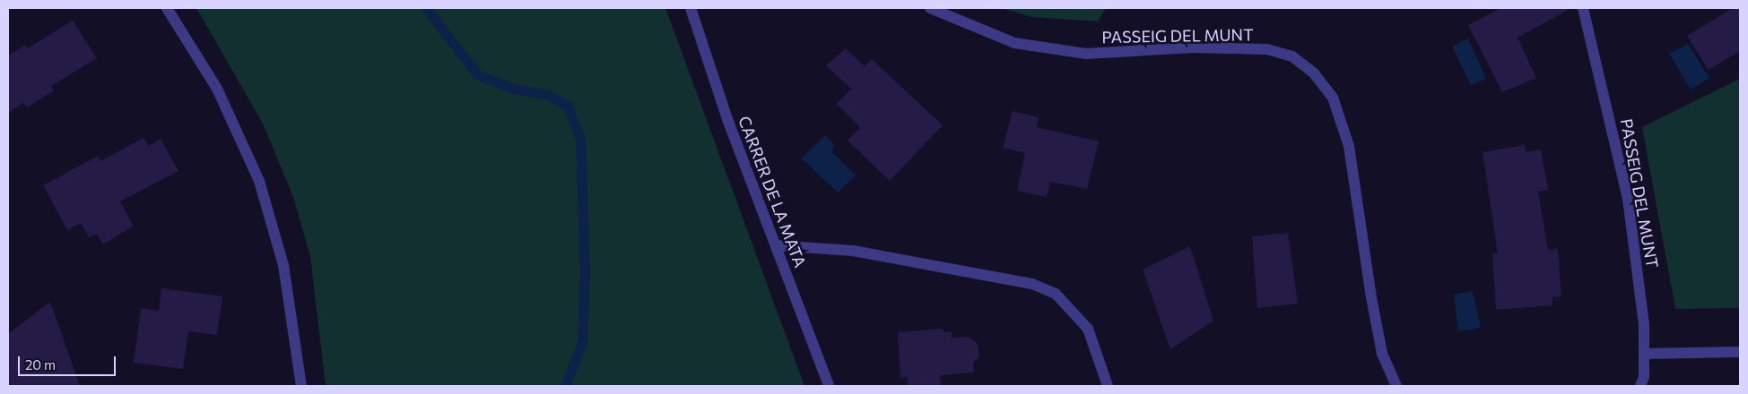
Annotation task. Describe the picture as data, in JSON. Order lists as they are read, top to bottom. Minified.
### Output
{"streets":{"street":["PASSEIG DEL MUNT","CARRER DE LA MATA"]},"scale_bar":"20 m"}
